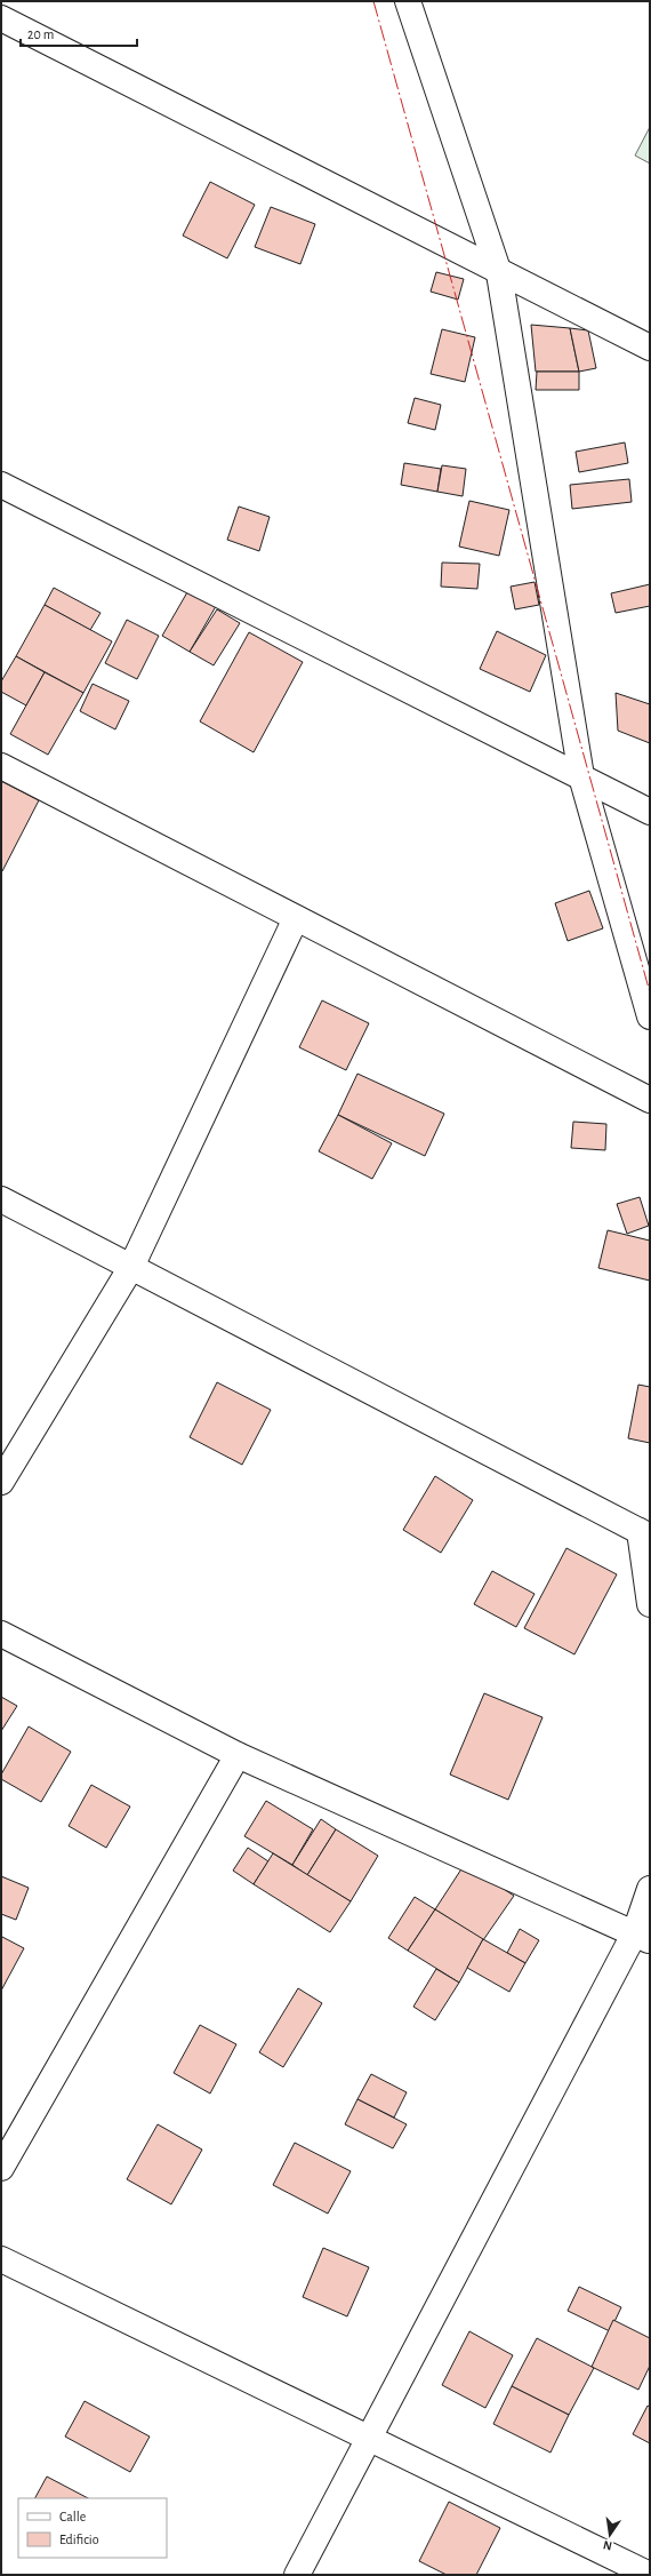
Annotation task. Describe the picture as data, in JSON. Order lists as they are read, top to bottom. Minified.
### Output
{"legend":["Calle","Edificio"],"scale_bar":"20 m","north":"bottom"}
